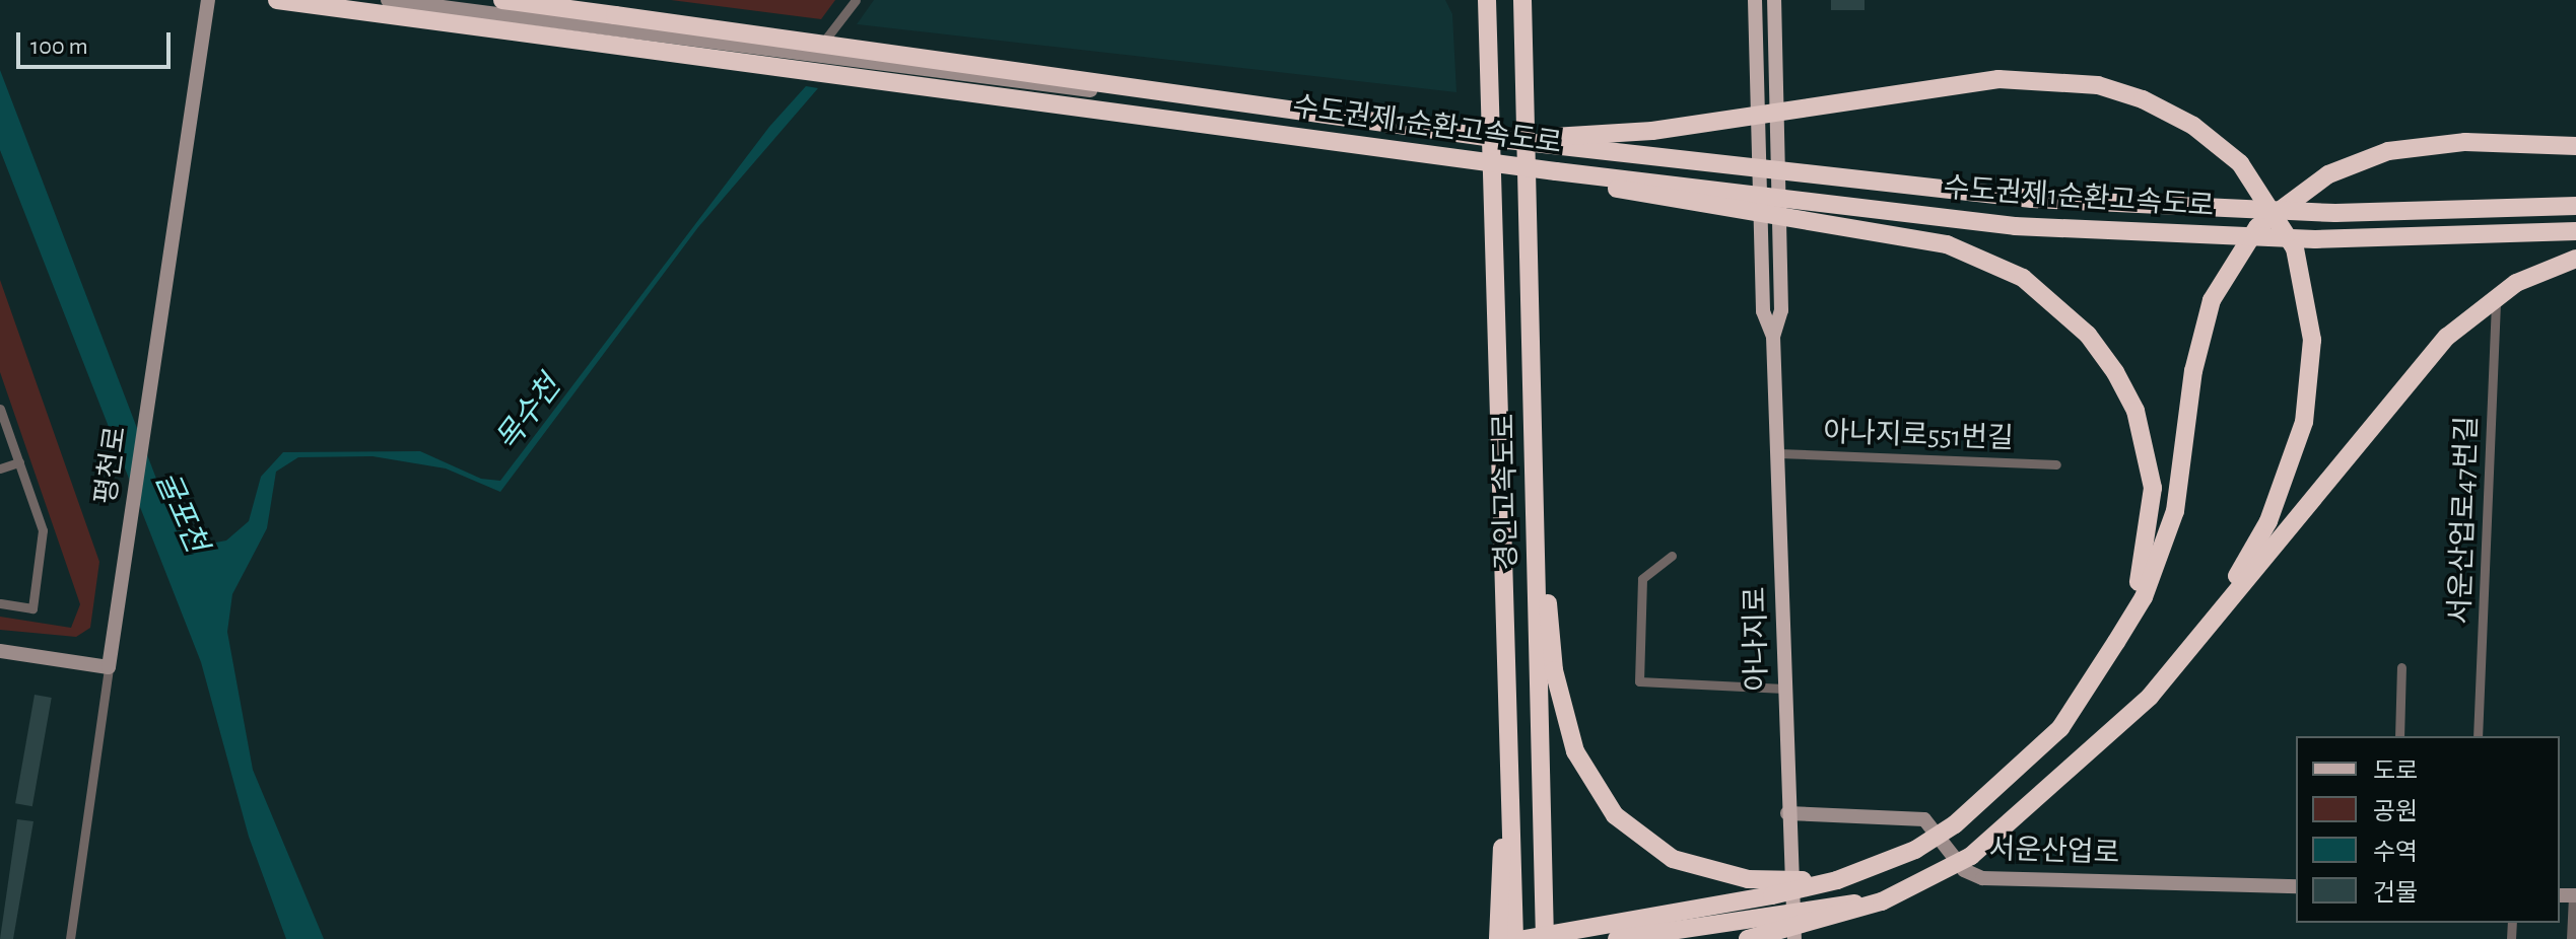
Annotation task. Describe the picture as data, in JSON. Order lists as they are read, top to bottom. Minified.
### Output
{"streets":{"highway":["수도권제1순환고속도로","경인고속도로"],"main road":["아나지로"],"street":["아나지로551번길","평천로","서운산업로47번길","서운산업로"]},"crossings":[["아나지로551번길","아나지로"],["아나지로","서운산업로"]],"water":["목수천","굴포천"],"legend":["도로","공원","수역","건물"],"scale_bar":"100 m"}
